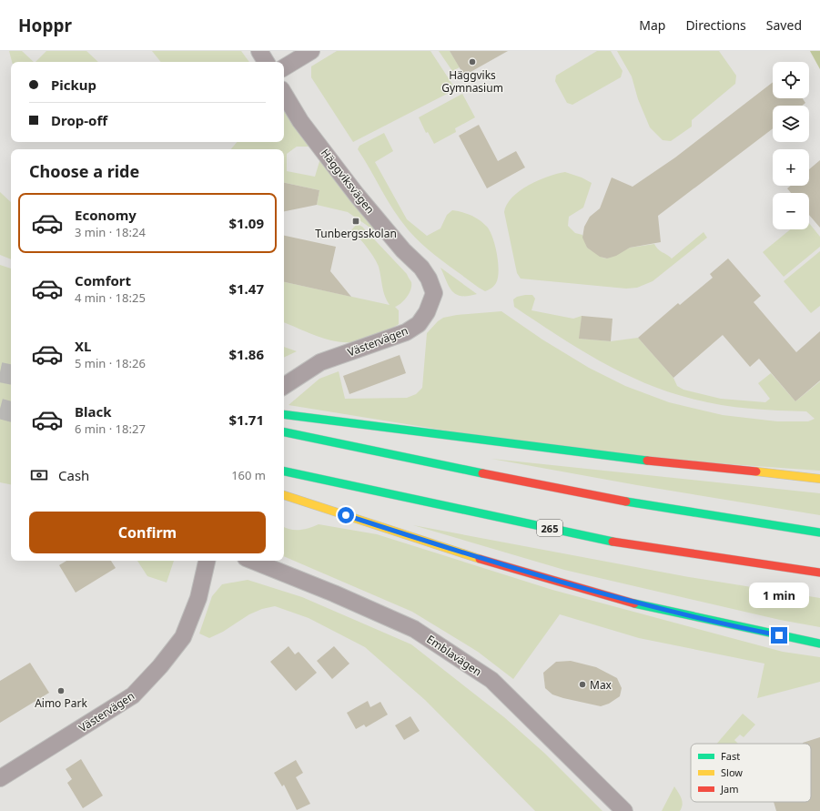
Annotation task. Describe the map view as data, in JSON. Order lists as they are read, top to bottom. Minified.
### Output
{"streets":{"highway":["265"],"street":["Häggviksvägen","Västervägen","Emblavägen"]},"crossings":[["Häggviksvägen","Västervägen"]],"places":{"other":["Häggviks Gymnasium","Max","Aimo Park"],"transit":["Tunbergsskolan"]},"legend":["Fast","Slow","Jam"],"page":{"header":"Hoppr","nav":["Map","Directions","Saved"],"map_buttons":["+","−"],"banner":["Pickup","Drop-off"],"heading":"Choose a ride","list":[{"name":"Economy","note":"3 min · 18:24","value":"$1.09"},{"name":"Comfort","note":"4 min · 18:25","value":"$1.47"},{"name":"XL","note":"5 min · 18:26","value":"$1.86"},{"name":"Black","note":"6 min · 18:27","value":"$1.71"}],"pay":["Cash","160 m"],"buttons":"Confirm","bubble":"1 min"}}
